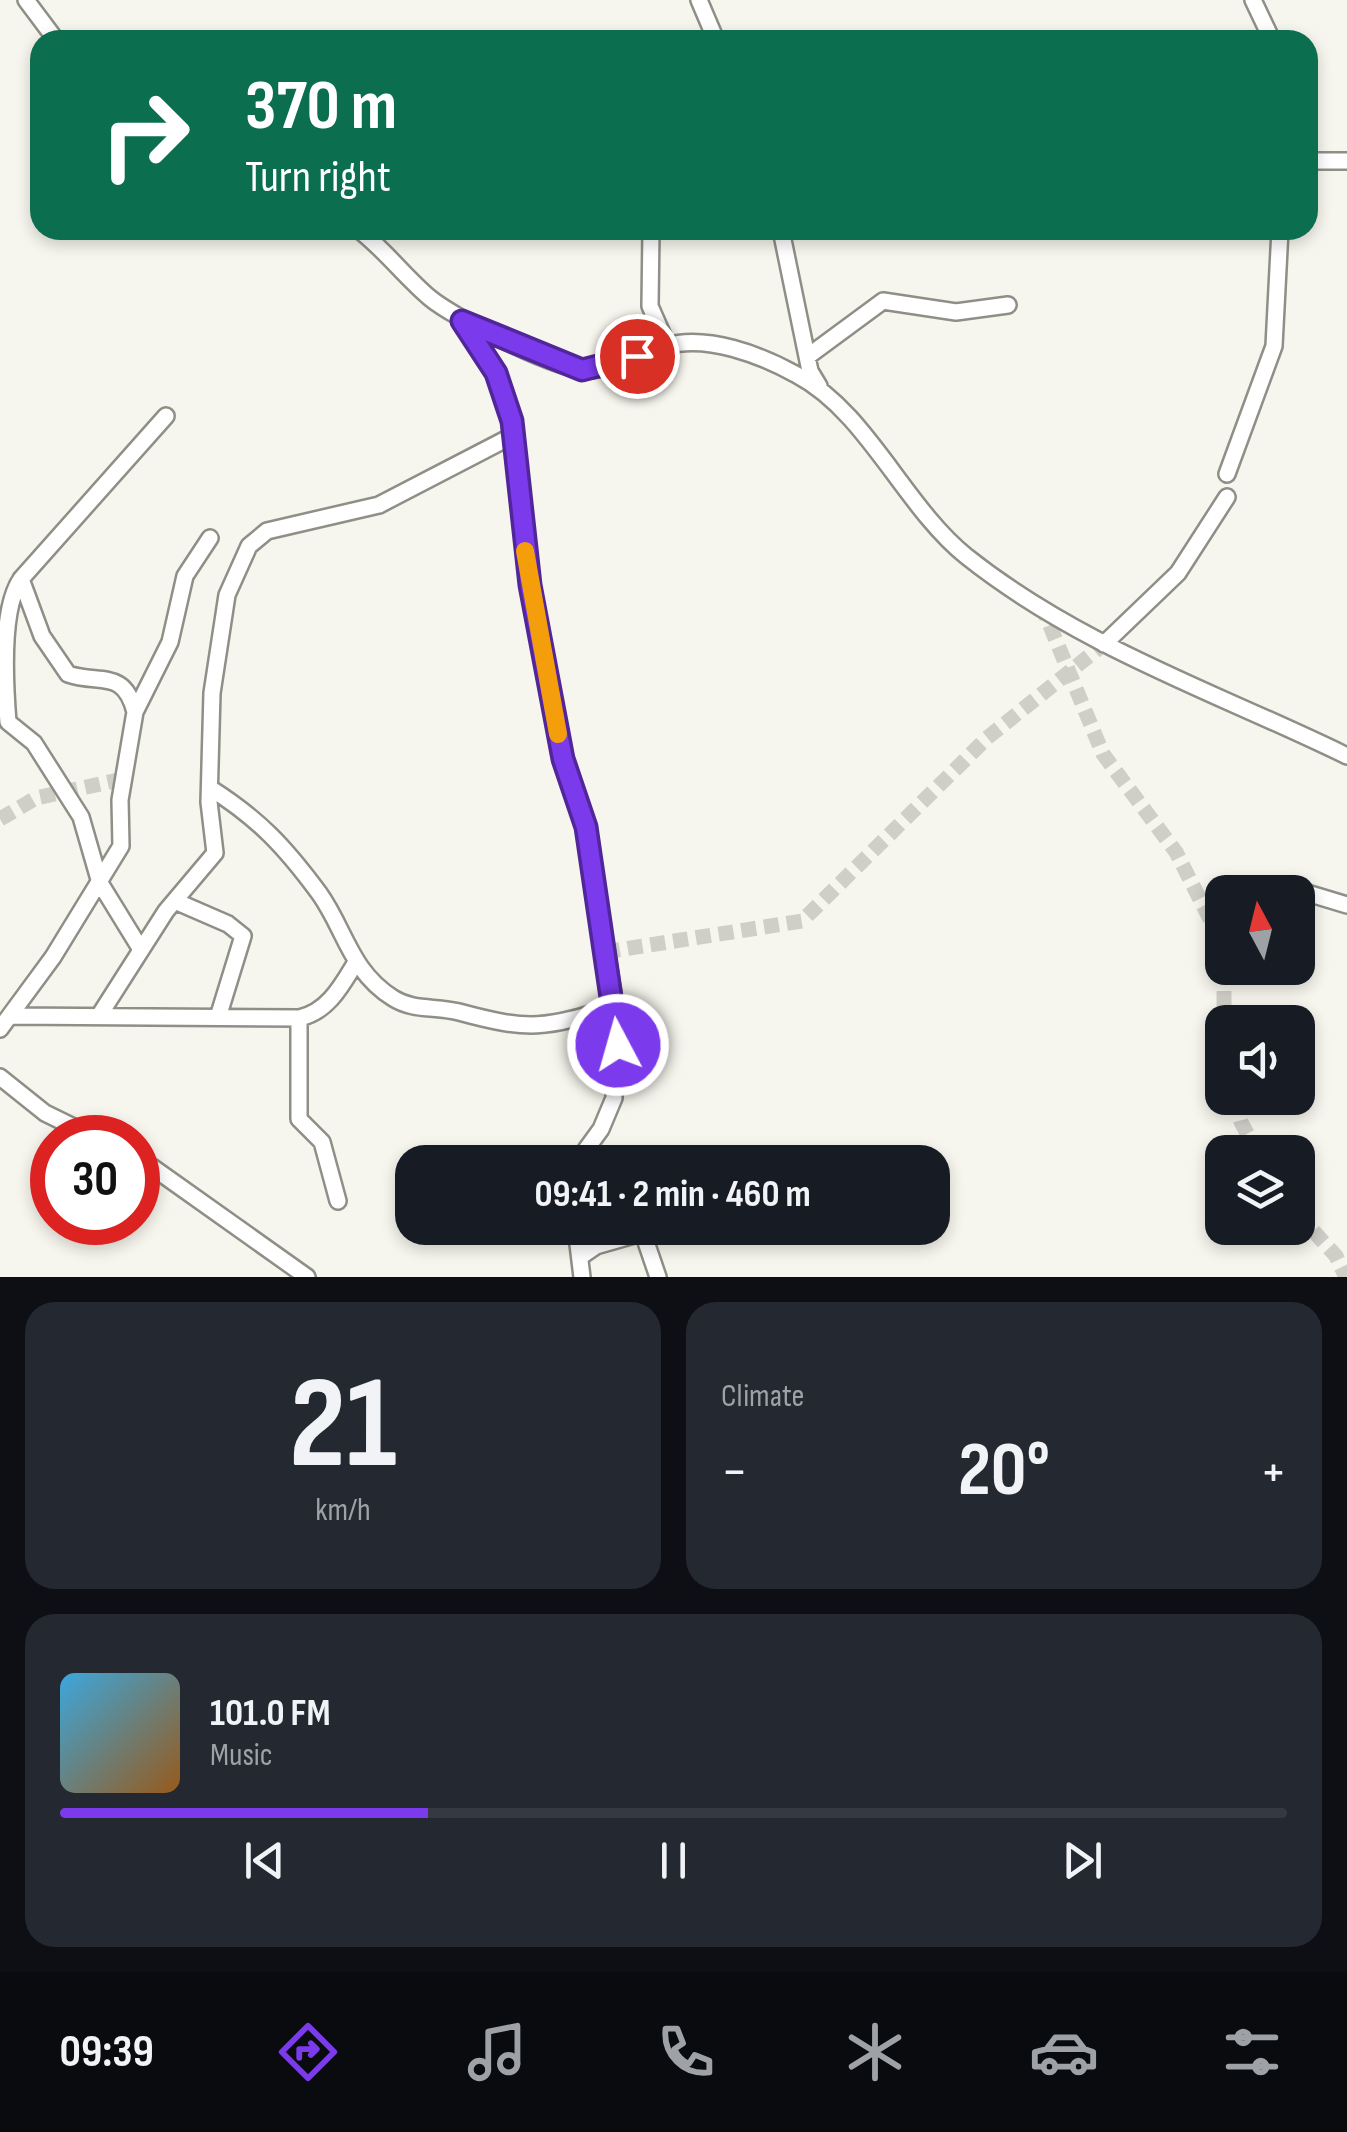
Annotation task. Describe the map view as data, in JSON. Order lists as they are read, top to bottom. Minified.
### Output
{"north":"top","page":{"turn":["370 m","Turn right"],"limit":"30","trip":"09:41 · 2 min · 460 m","tile":[["21","km/h"],"Climate"],"heat":["−","20°","+"],"song":["101.0 FM","Music"],"tabs":"09:39"}}
